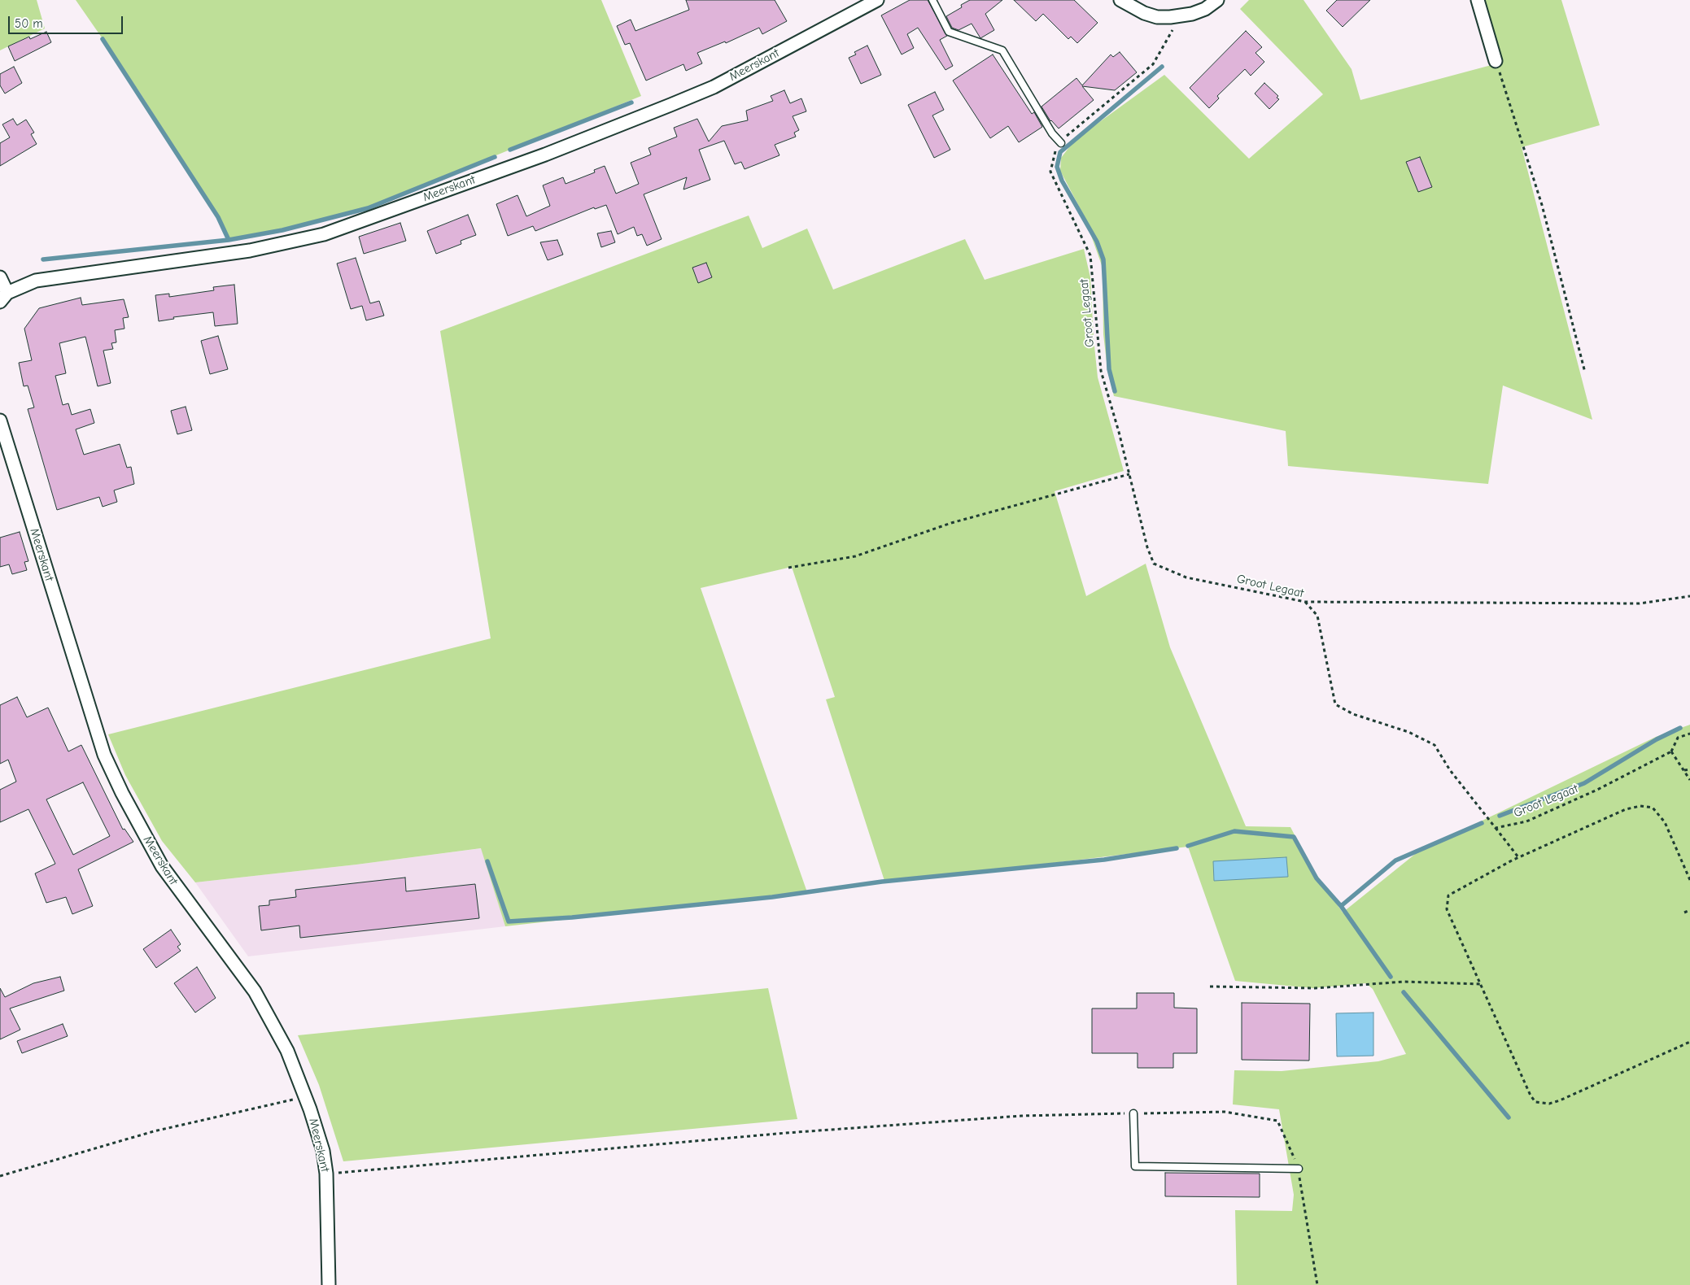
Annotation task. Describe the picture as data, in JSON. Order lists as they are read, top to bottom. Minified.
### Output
{"streets":{"street":["Meerskant"],"path":["Groot Legaat"]},"scale_bar":"50 m"}
